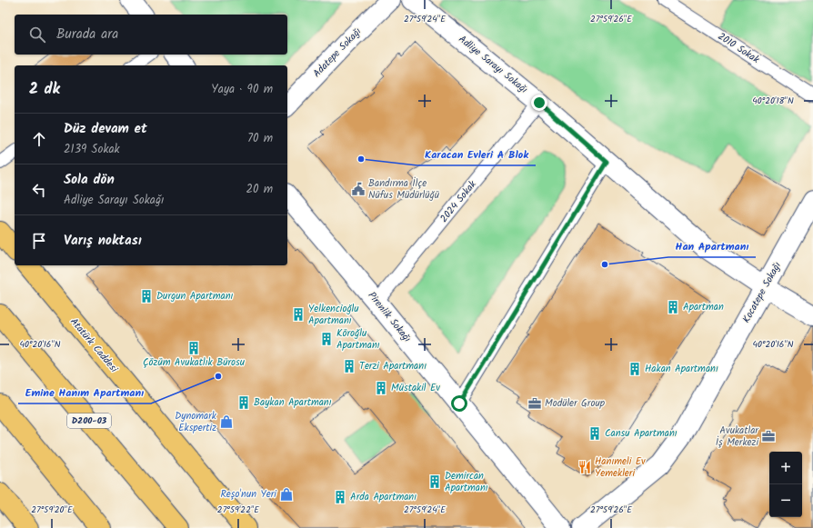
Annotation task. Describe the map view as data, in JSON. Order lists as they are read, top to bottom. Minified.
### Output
{"streets":{"main road":["Atatürk Caddesi","D200-03"],"street":["Adatepe Sokağı","Adliye Sarayı Sokağı","Kocatepe Sokağı","Pirenlik Sokağı"],"lane":["2010 Sokak","2024 Sokak"]},"crossings":[["Adliye Sarayı Sokağı","2024 Sokak"],["Adliye Sarayı Sokağı","Kocatepe Sokağı"],["2024 Sokak","Pirenlik Sokağı"]],"places":{"other":["Karacan Evleri A Blok","Han Apartmanı","Emine Hanım Apartmanı"],"public building":["Bandırma İlçe Nüfus Müdürlüğü"],"building":["Durgun Apartmanı","Apartman","Yelkencioğlu Apartmanı","Köroğlu Apartmanı","Çözüm Avukatlık Bürosu","Terzi Apartmanı","Hakan Apartmanı","Müstakil Ev","Baykan Apartmanı","Cansu Apartmanı","Demircan Apartmanı","Arda Apartmanı"],"office":["Modüler Group","Avukatlar İş Merkezi"],"shop":["Dynomark Ekspertiz","Reşo'nun Yeri"],"restaurant":["Hanımeli Ev Yemekleri"]},"page":{"search":"Burada ara","heading":["2 dk","Yaya · 90 m"],"list":[["Düz devam et","2139 Sokak","70 m"],["Sola dön","Adliye Sarayı Sokağı","20 m"],"Varış noktası"],"map_buttons":["+","−"]},"coordinates":["27°59'24\"E","27°59'26\"E","40°20'18\"N","40°20'16\"N","27°59'20\"E","27°59'22\"E"]}
